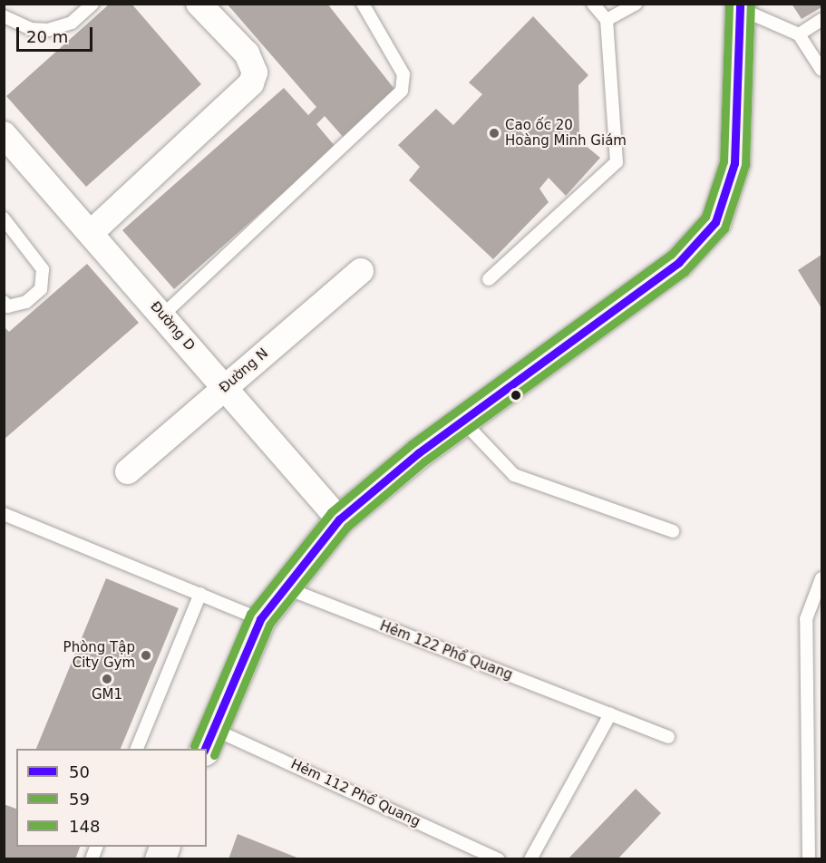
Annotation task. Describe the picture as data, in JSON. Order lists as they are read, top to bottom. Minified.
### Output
{"streets":{"street":["Đường D","Đường N"],"lane":["Hẻm 122 Phổ Quang","Hẻm 112 Phổ Quang"]},"crossings":[["Đường D","Đường N"]],"places":["Cao ốc 20 Hoàng Minh Giám","Phòng Tập City Gym","GM1"],"lines":["transit line 50","transit line 59","transit line 148"],"legend":["50","59","148"],"scale_bar":"20 m"}
